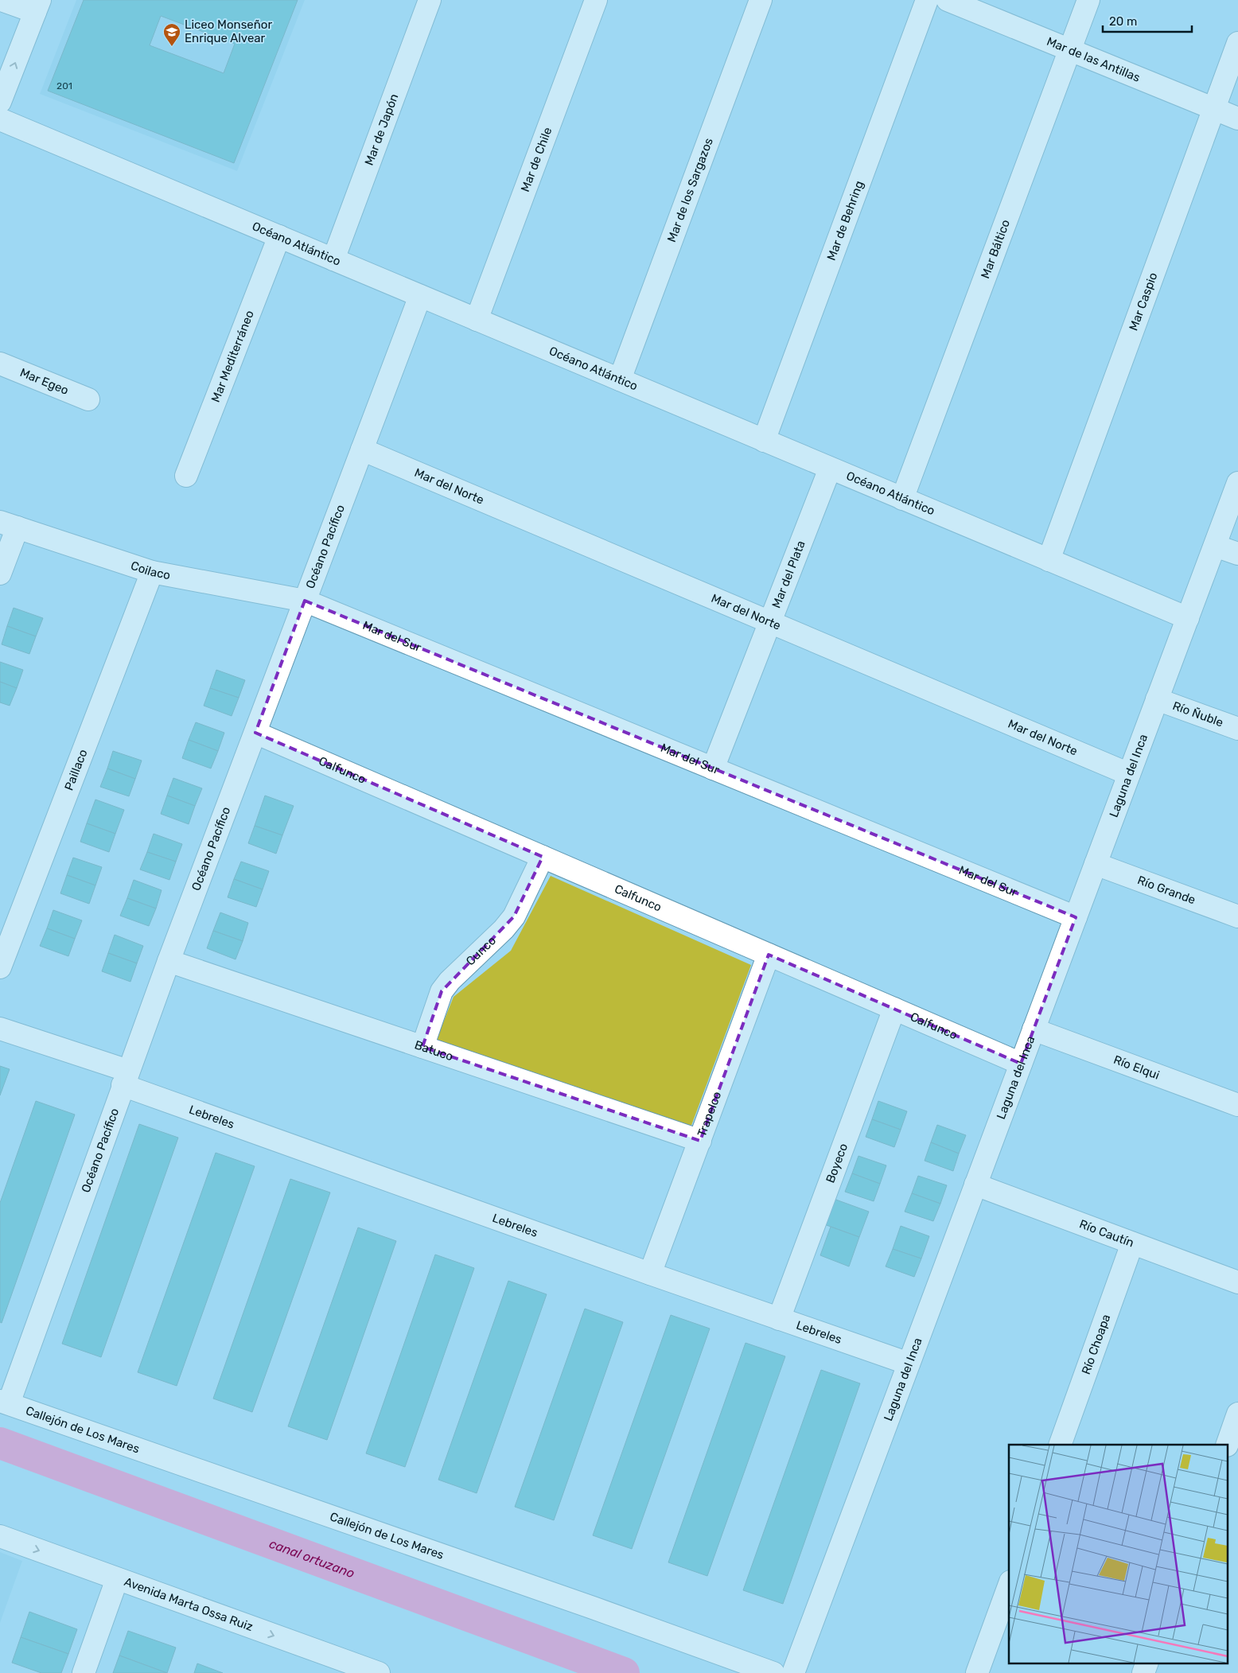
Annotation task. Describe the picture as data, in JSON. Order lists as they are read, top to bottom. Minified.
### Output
{"streets":{"street":["Mar de las Antillas","Mar de Japón","Mar de Chile","Mar de los Sargazos","Mar de Behring","Océano Atlántico","Mar Báltico","Mar Caspio","Mar Mediterráneo","Mar Egeo","Mar del Norte","Océano Pacífico","Coilaco","Mar del Plata","Mar del Sur","Río Ñuble","Paillaco","Calfunco","Laguna del Inca","Río Grande","Cunco","Batuco","Río Elqui","Trapelco","Lebreles","Boyeco","Río Cautín","Río Choapa","Callejón de Los Mares","Avenida Marta Ossa Ruiz"]},"crossings":[["Mar de las Antillas","Mar Báltico"],["Mar de las Antillas","Mar Caspio"],["Mar de Japón","Océano Atlántico"],["Mar de Chile","Océano Atlántico"],["Mar de los Sargazos","Océano Atlántico"],["Mar de Behring","Océano Atlántico"],["Océano Atlántico","Mar Báltico"],["Océano Atlántico","Mar Caspio"],["Océano Atlántico","Mar Mediterráneo"],["Océano Atlántico","Océano Pacífico"],["Océano Atlántico","Mar del Plata"],["Océano Atlántico","Laguna del Inca"],["Mar del Norte","Océano Pacífico"],["Mar del Norte","Mar del Plata"],["Mar del Norte","Laguna del Inca"],["Océano Pacífico","Coilaco"],["Océano Pacífico","Mar del Sur"],["Océano Pacífico","Calfunco"],["Océano Pacífico","Batuco"],["Océano Pacífico","Lebreles"],["Océano Pacífico","Callejón de Los Mares"],["Coilaco","Mar del Sur"],["Coilaco","Paillaco"],["Mar del Plata","Mar del Sur"],["Mar del Sur","Laguna del Inca"],["Río Ñuble","Laguna del Inca"],["Calfunco","Laguna del Inca"],["Calfunco","Cunco"],["Calfunco","Trapelco"],["Calfunco","Boyeco"],["Laguna del Inca","Río Grande"],["Laguna del Inca","Río Elqui"],["Laguna del Inca","Lebreles"],["Laguna del Inca","Río Cautín"],["Cunco","Batuco"],["Batuco","Trapelco"],["Trapelco","Lebreles"],["Lebreles","Boyeco"],["Río Cautín","Río Choapa"]],"one_way":["Avenida Marta Ossa Ruiz"],"water":["canal ortuzano"],"places":{"school or university":["Liceo Monseñor Enrique Alvear"]},"house_numbers":["201"],"scale_bar":"20 m"}
